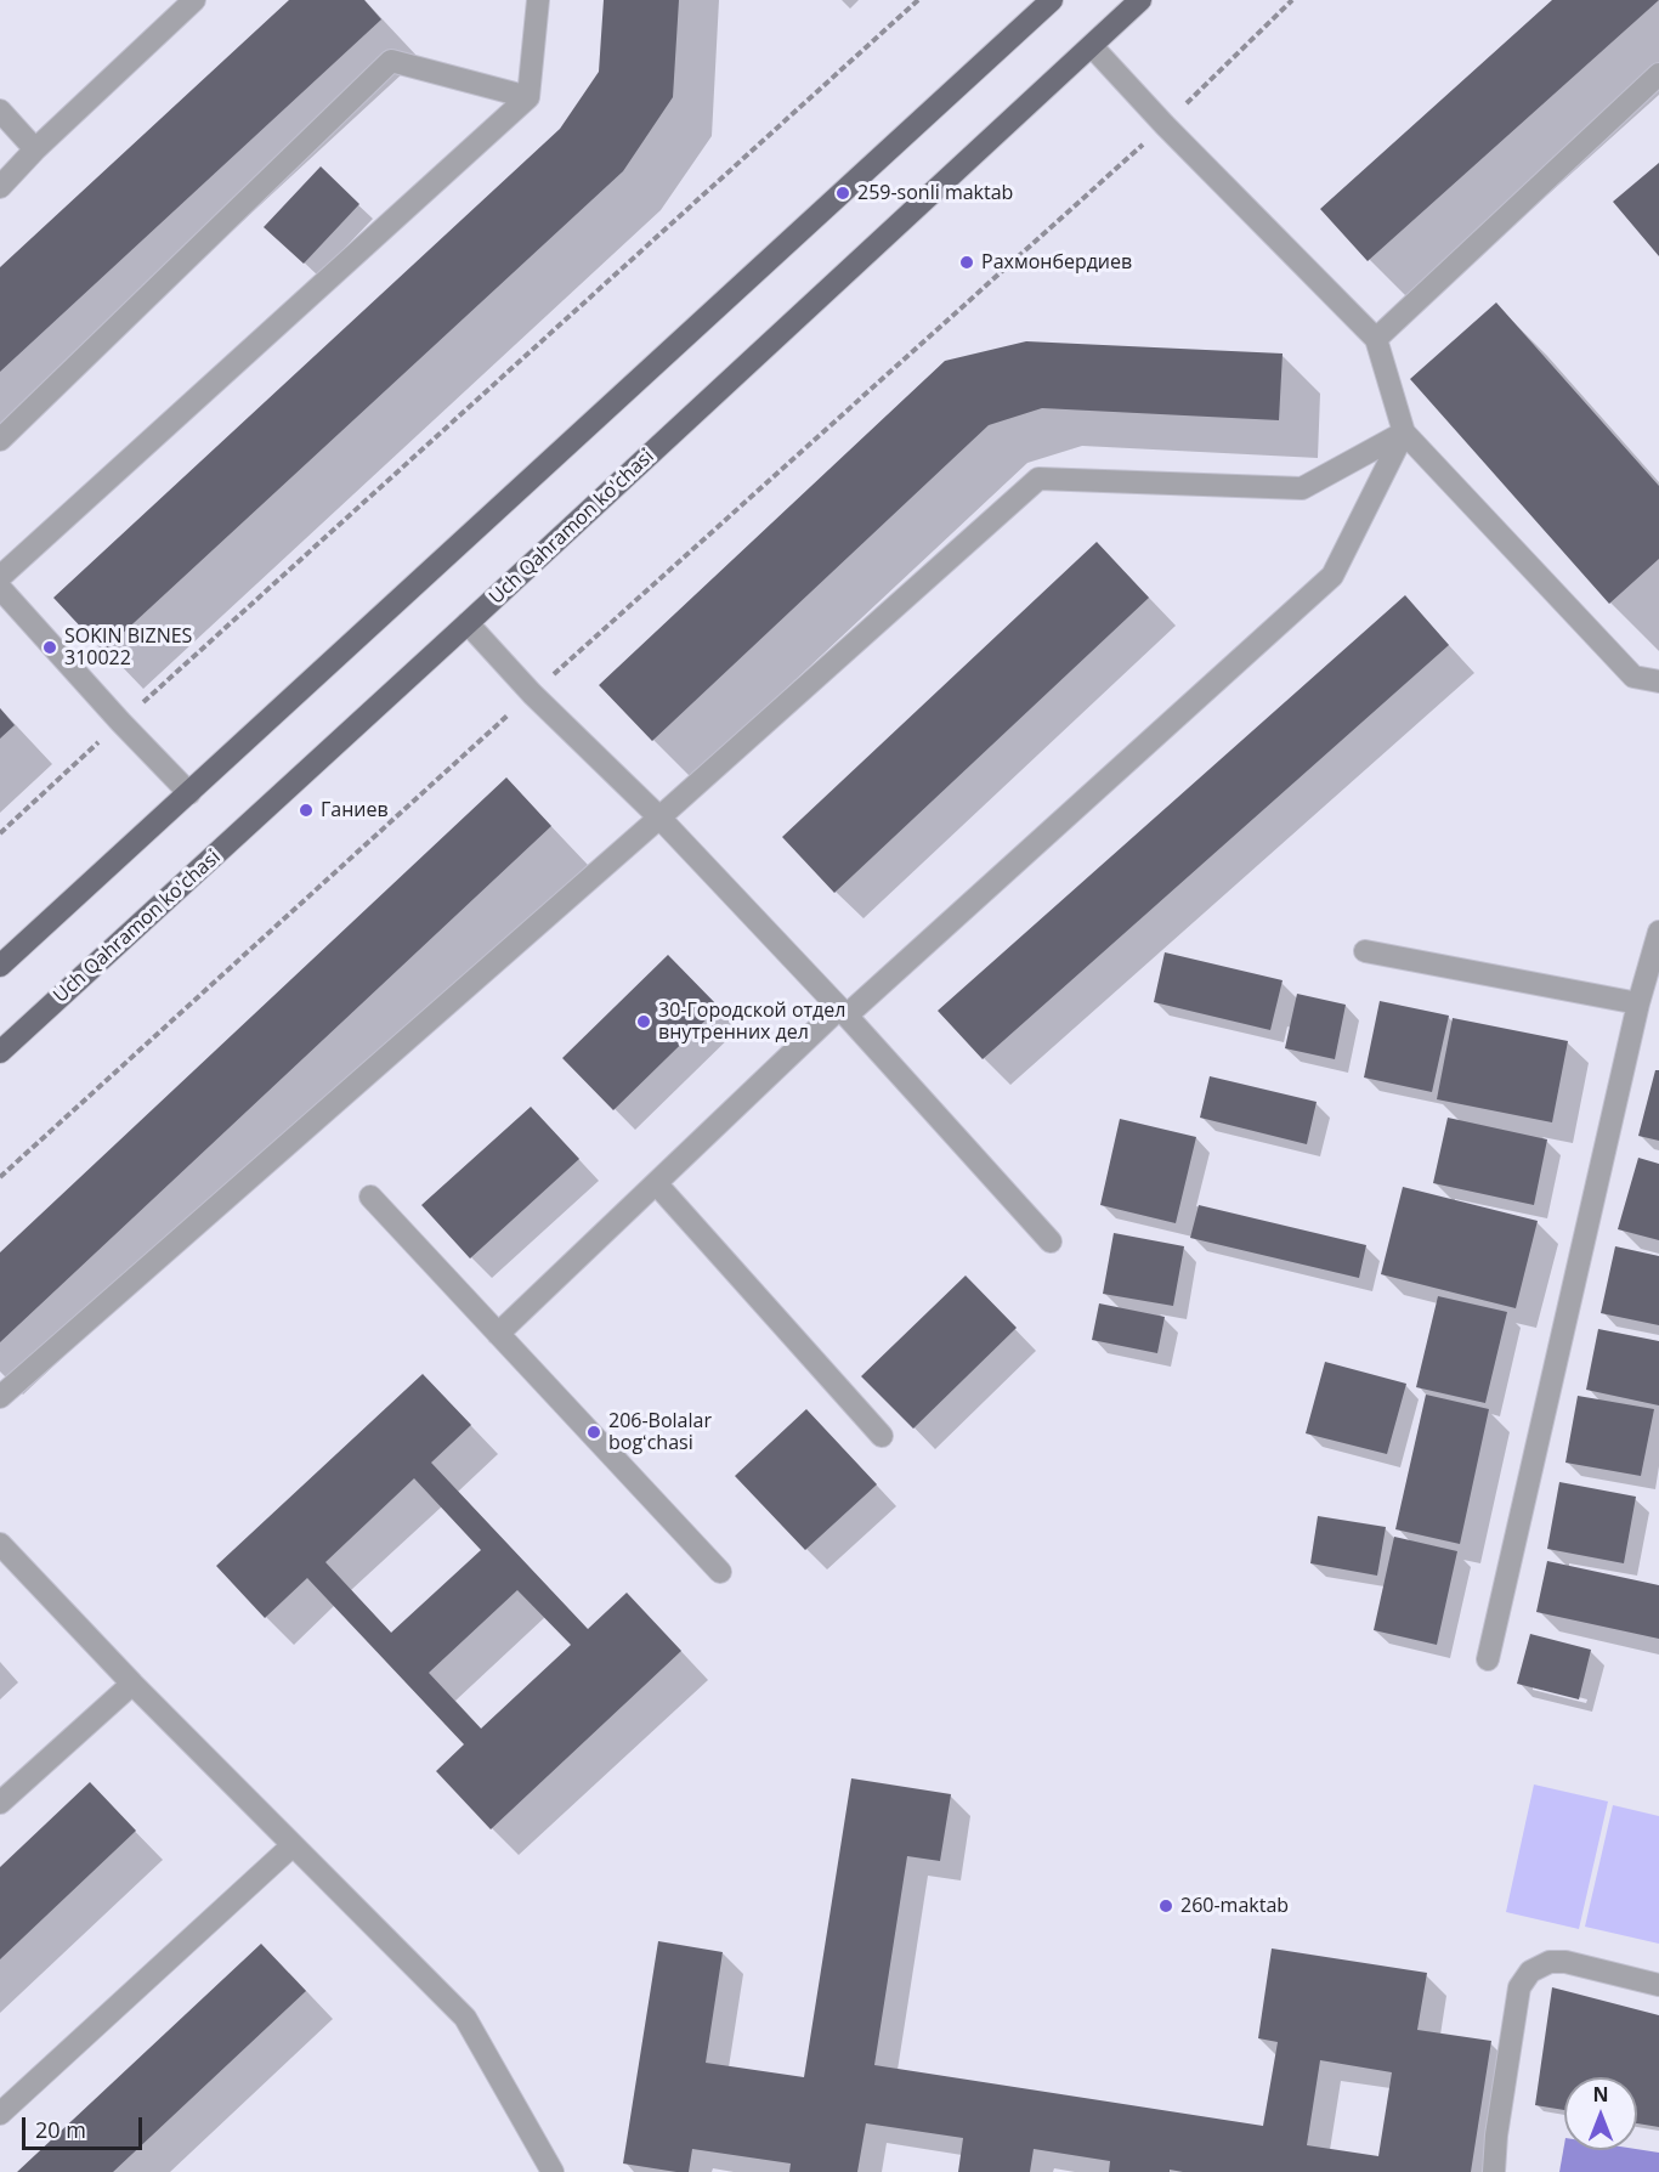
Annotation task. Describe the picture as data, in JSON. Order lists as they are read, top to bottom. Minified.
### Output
{"streets":{"main road":["Uch Qahramon ko'chasi"]},"places":["259-sonli maktab","Рахмонбердиев","SOKIN BIZNES 310022","Ганиев","30-Городской отдел внутренних дел","206-Bolalar bogʻchasi","260-maktab"],"scale_bar":"20 m","north":"top"}
